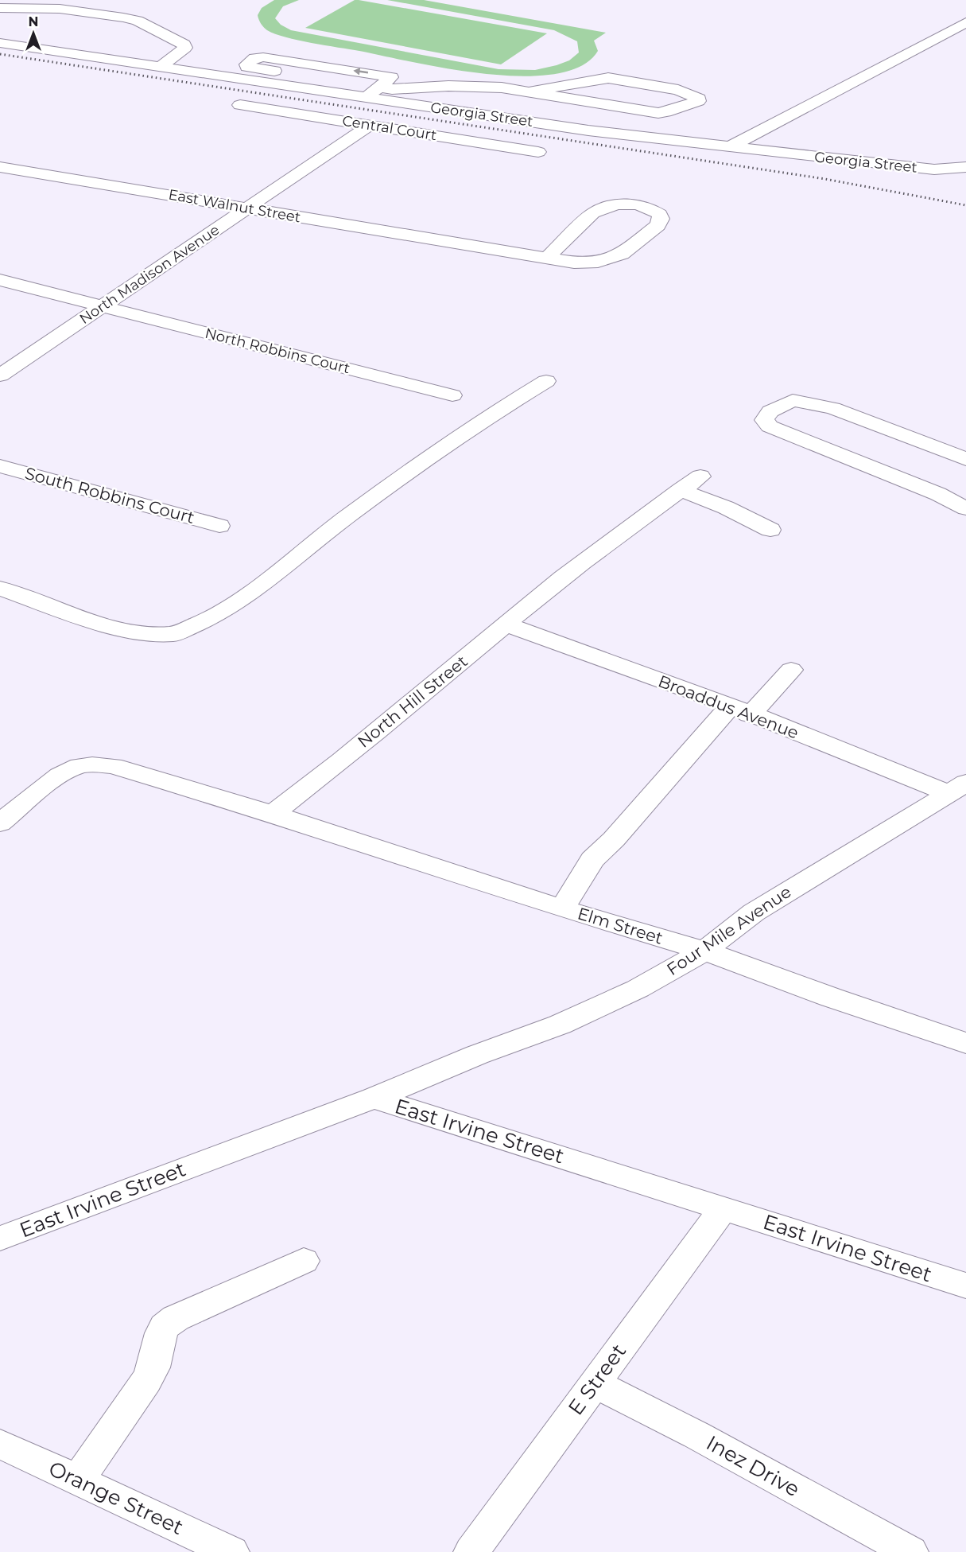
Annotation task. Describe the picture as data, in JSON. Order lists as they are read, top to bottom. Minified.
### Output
{"streets":{"street":["Georgia Street","Central Court","East Walnut Street","North Madison Avenue","North Robbins Court","South Robbins Court","North Hill Street","Broaddus Avenue","Elm Street","Four Mile Avenue","East Irvine Street","E Street","Inez Drive","Orange Street"]},"crossings":[["Central Court","North Madison Avenue"],["East Walnut Street","North Madison Avenue"],["North Madison Avenue","North Robbins Court"],["North Hill Street","Broaddus Avenue"],["North Hill Street","Elm Street"],["Broaddus Avenue","Four Mile Avenue"],["Elm Street","Four Mile Avenue"],["Four Mile Avenue","East Irvine Street"],["East Irvine Street","E Street"],["E Street","Inez Drive"]],"north":"top"}
